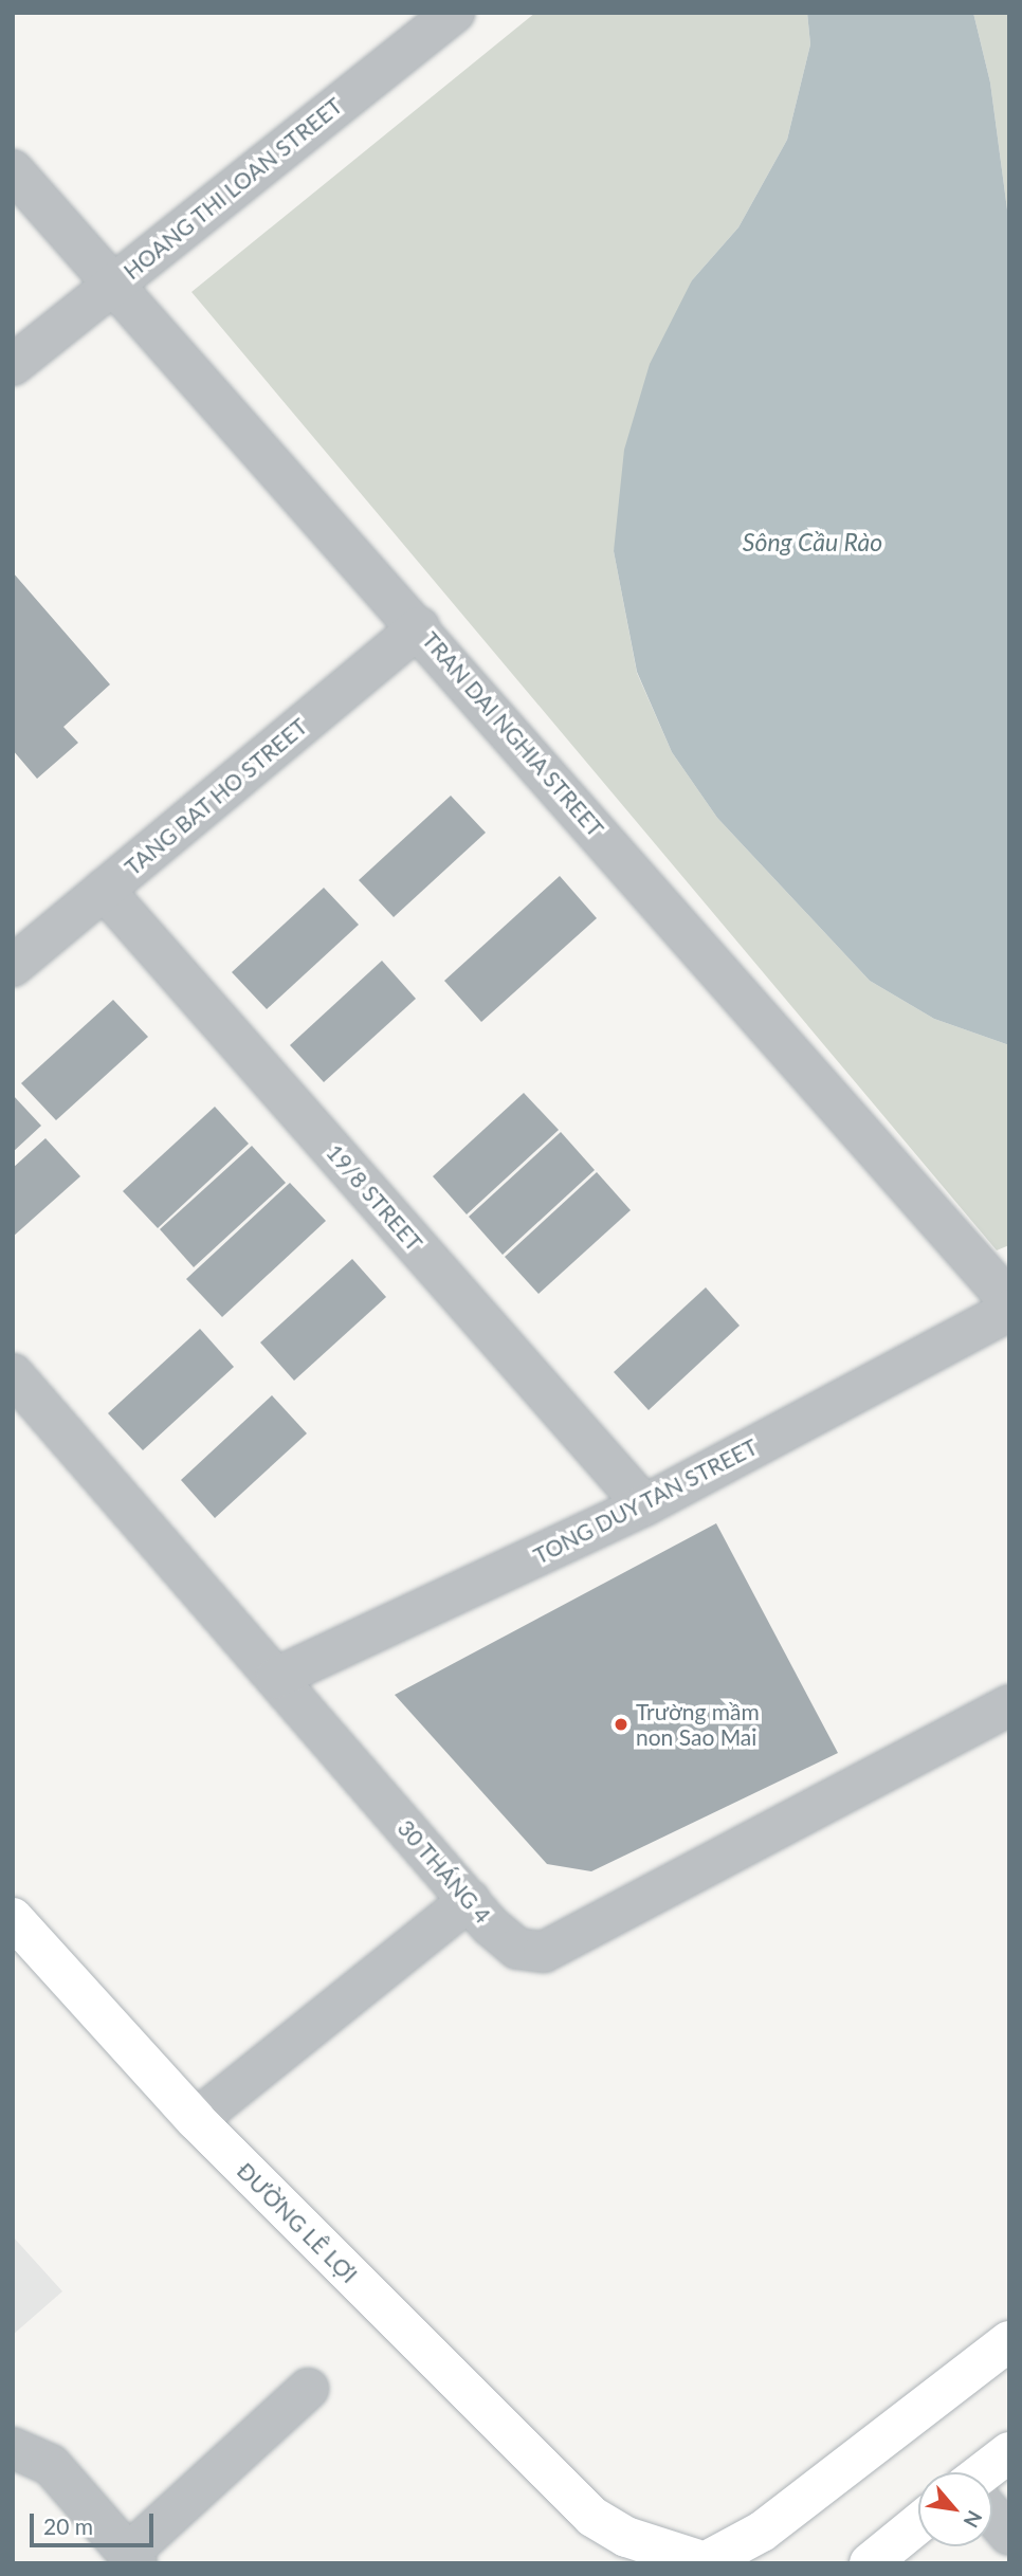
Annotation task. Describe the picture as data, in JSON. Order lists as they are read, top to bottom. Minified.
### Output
{"streets":{"main road":["ĐƯỜNG LÊ LỢI"],"street":["HOANG THI LOAN STREET","TRAN DAI NGHIA STREET","TANG BAT HO STREET","19/8 STREET","TONG DUY TAN STREET","30 THÁNG 4"]},"crossings":[["HOANG THI LOAN STREET","TRAN DAI NGHIA STREET"],["TRAN DAI NGHIA STREET","TANG BAT HO STREET"],["TANG BAT HO STREET","19/8 STREET"],["19/8 STREET","TONG DUY TAN STREET"],["TONG DUY TAN STREET","30 THÁNG 4"]],"water":["Sông Cầu Rào"],"places":["Trường mầm non Sao Mai"],"scale_bar":"20 m","north":"bottom right"}
